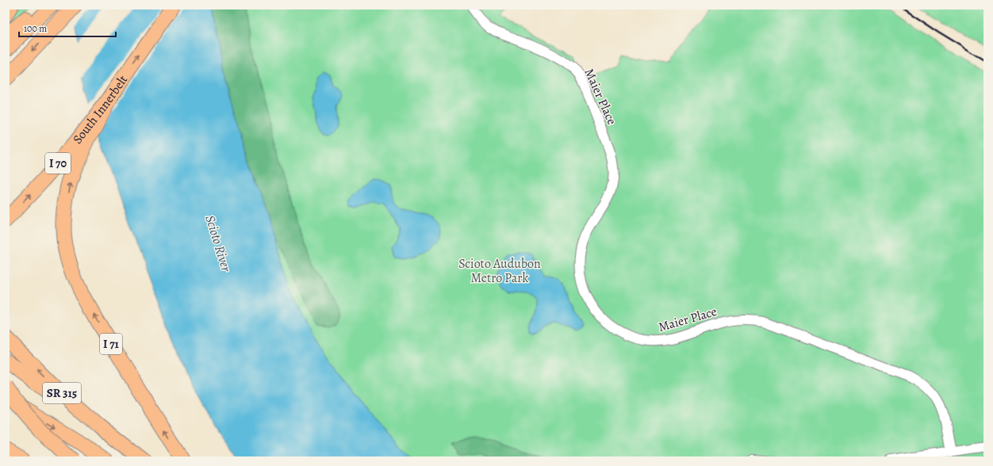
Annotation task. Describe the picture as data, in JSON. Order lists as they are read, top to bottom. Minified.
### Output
{"streets":{"highway":["South Innerbelt","I 70","I 71","SR 315"],"street":["Maier Place"]},"crossings":[["South Innerbelt","I 71"]],"water":["Scioto River"],"parks":["Scioto Audubon Metro Park"],"scale_bar":"100 m"}
